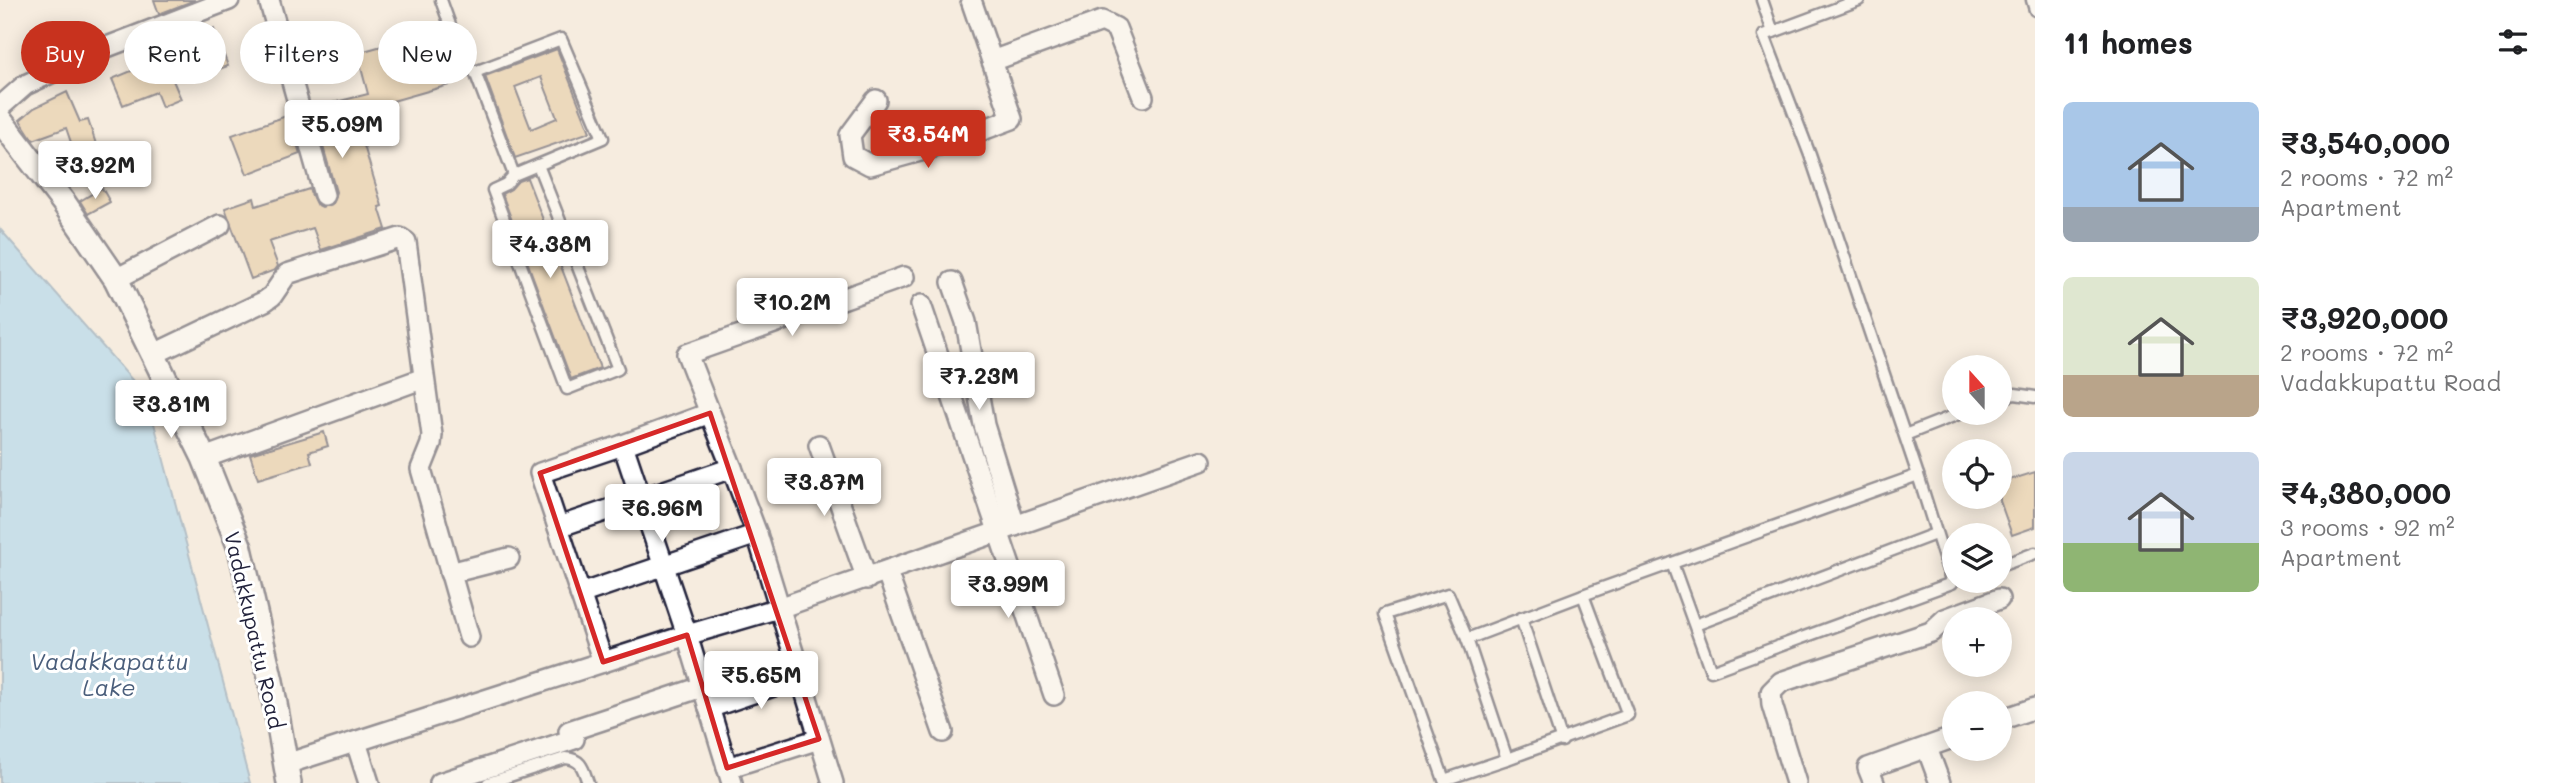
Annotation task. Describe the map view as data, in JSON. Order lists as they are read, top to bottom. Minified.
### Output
{"streets":{"street":["Vadakkupattu Road"]},"water":["Vadakkapattu Lake"],"north":"top","page":{"heading":"11 homes","chip":["Buy","Rent","Filters","New"],"list":[{"name":"₹3,540,000","note":"2 rooms · 72 m² · Apartment"},{"name":"₹3,920,000","note":"2 rooms · 72 m² · Vadakkupattu Road"},{"name":"₹4,380,000","note":"3 rooms · 92 m² · Apartment"}],"price":["₹5.09M","₹3.54M","₹3.92M","₹4.38M","₹10.2M","₹7.23M","₹3.81M","₹3.87M","₹6.96M","₹3.99M","₹5.65M"],"map_buttons":["+","−"]}}
